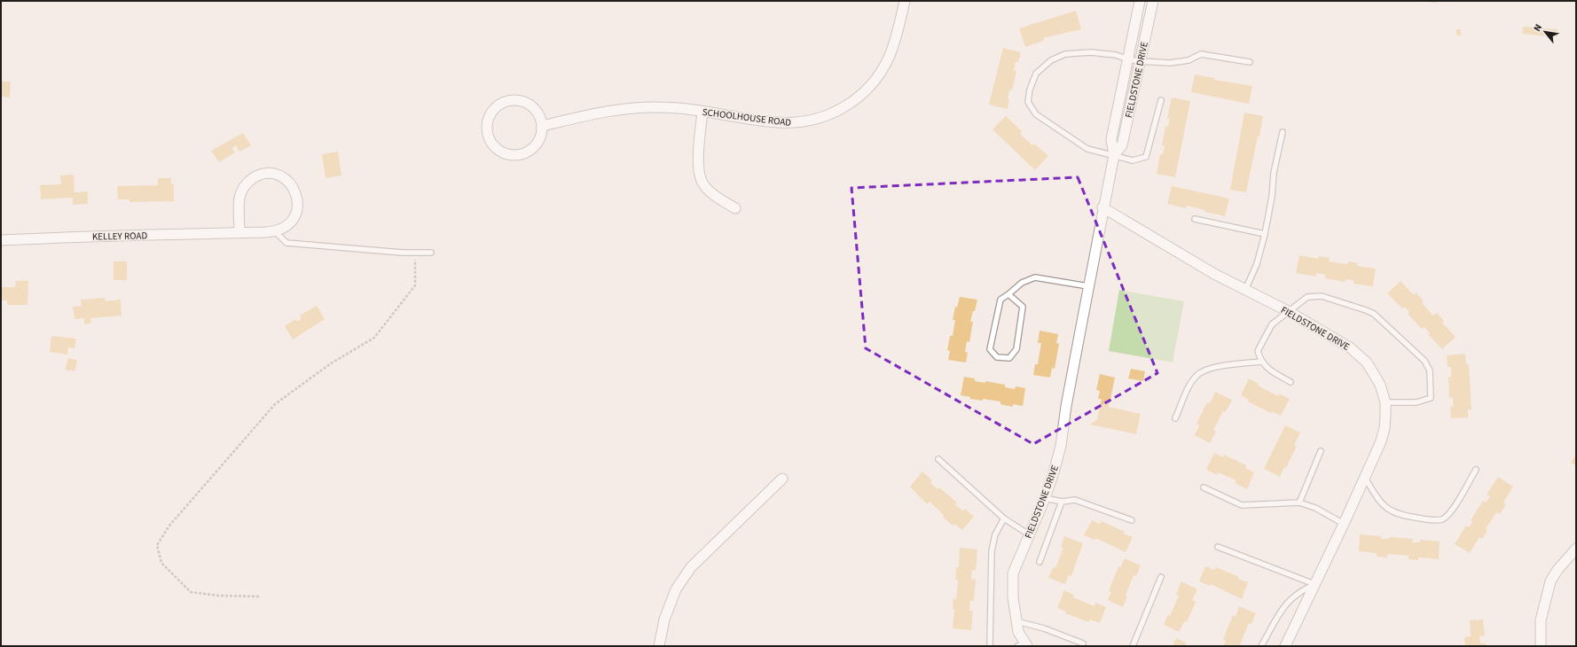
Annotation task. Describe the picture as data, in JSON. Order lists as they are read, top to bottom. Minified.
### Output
{"streets":{"street":["FIELDSTONE DRIVE","SCHOOLHOUSE ROAD","KELLEY ROAD"]},"north":"top left"}
